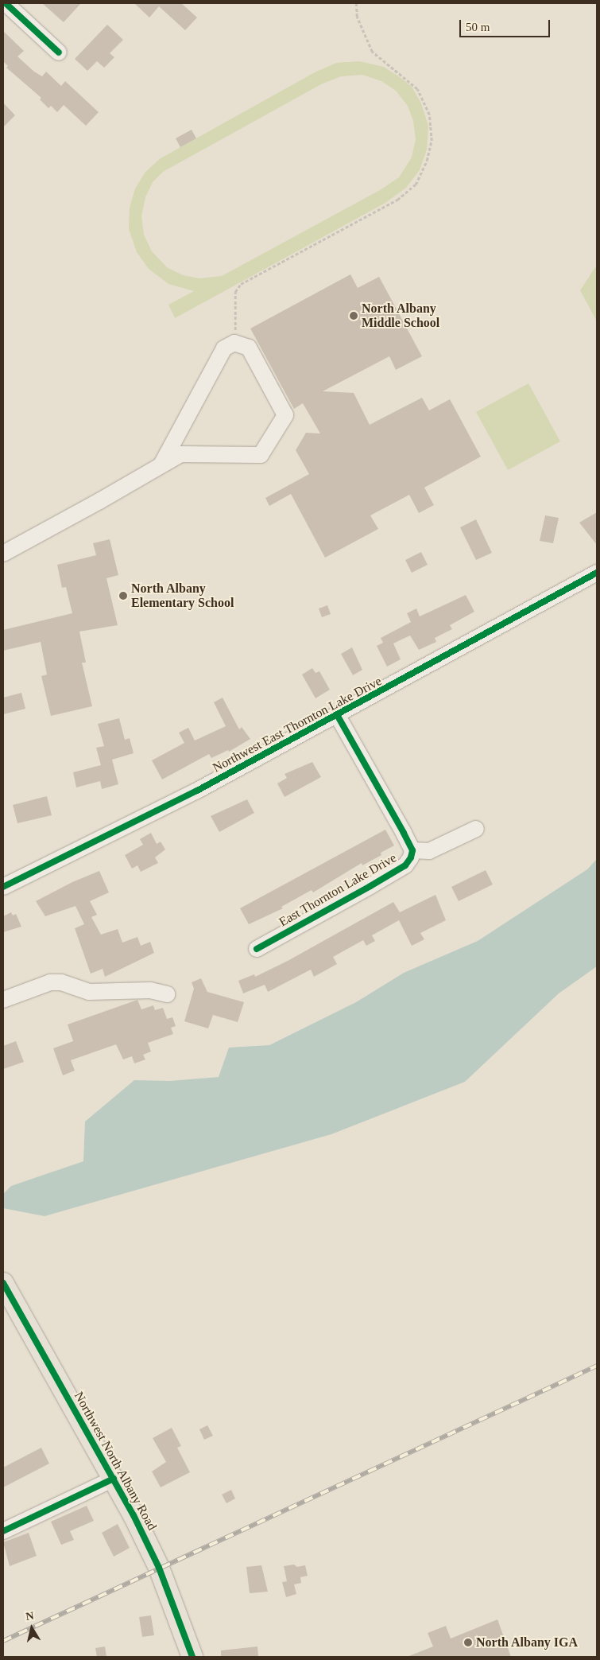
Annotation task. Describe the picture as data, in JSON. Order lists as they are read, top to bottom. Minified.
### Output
{"streets":{"main road":["Northwest North Albany Road"],"street":["Northwest East Thornton Lake Drive","East Thornton Lake Drive"]},"crossings":[["Northwest East Thornton Lake Drive","East Thornton Lake Drive"]],"places":["North Albany Middle School","North Albany Elementary School","North Albany IGA"],"scale_bar":"50 m","north":"top"}
